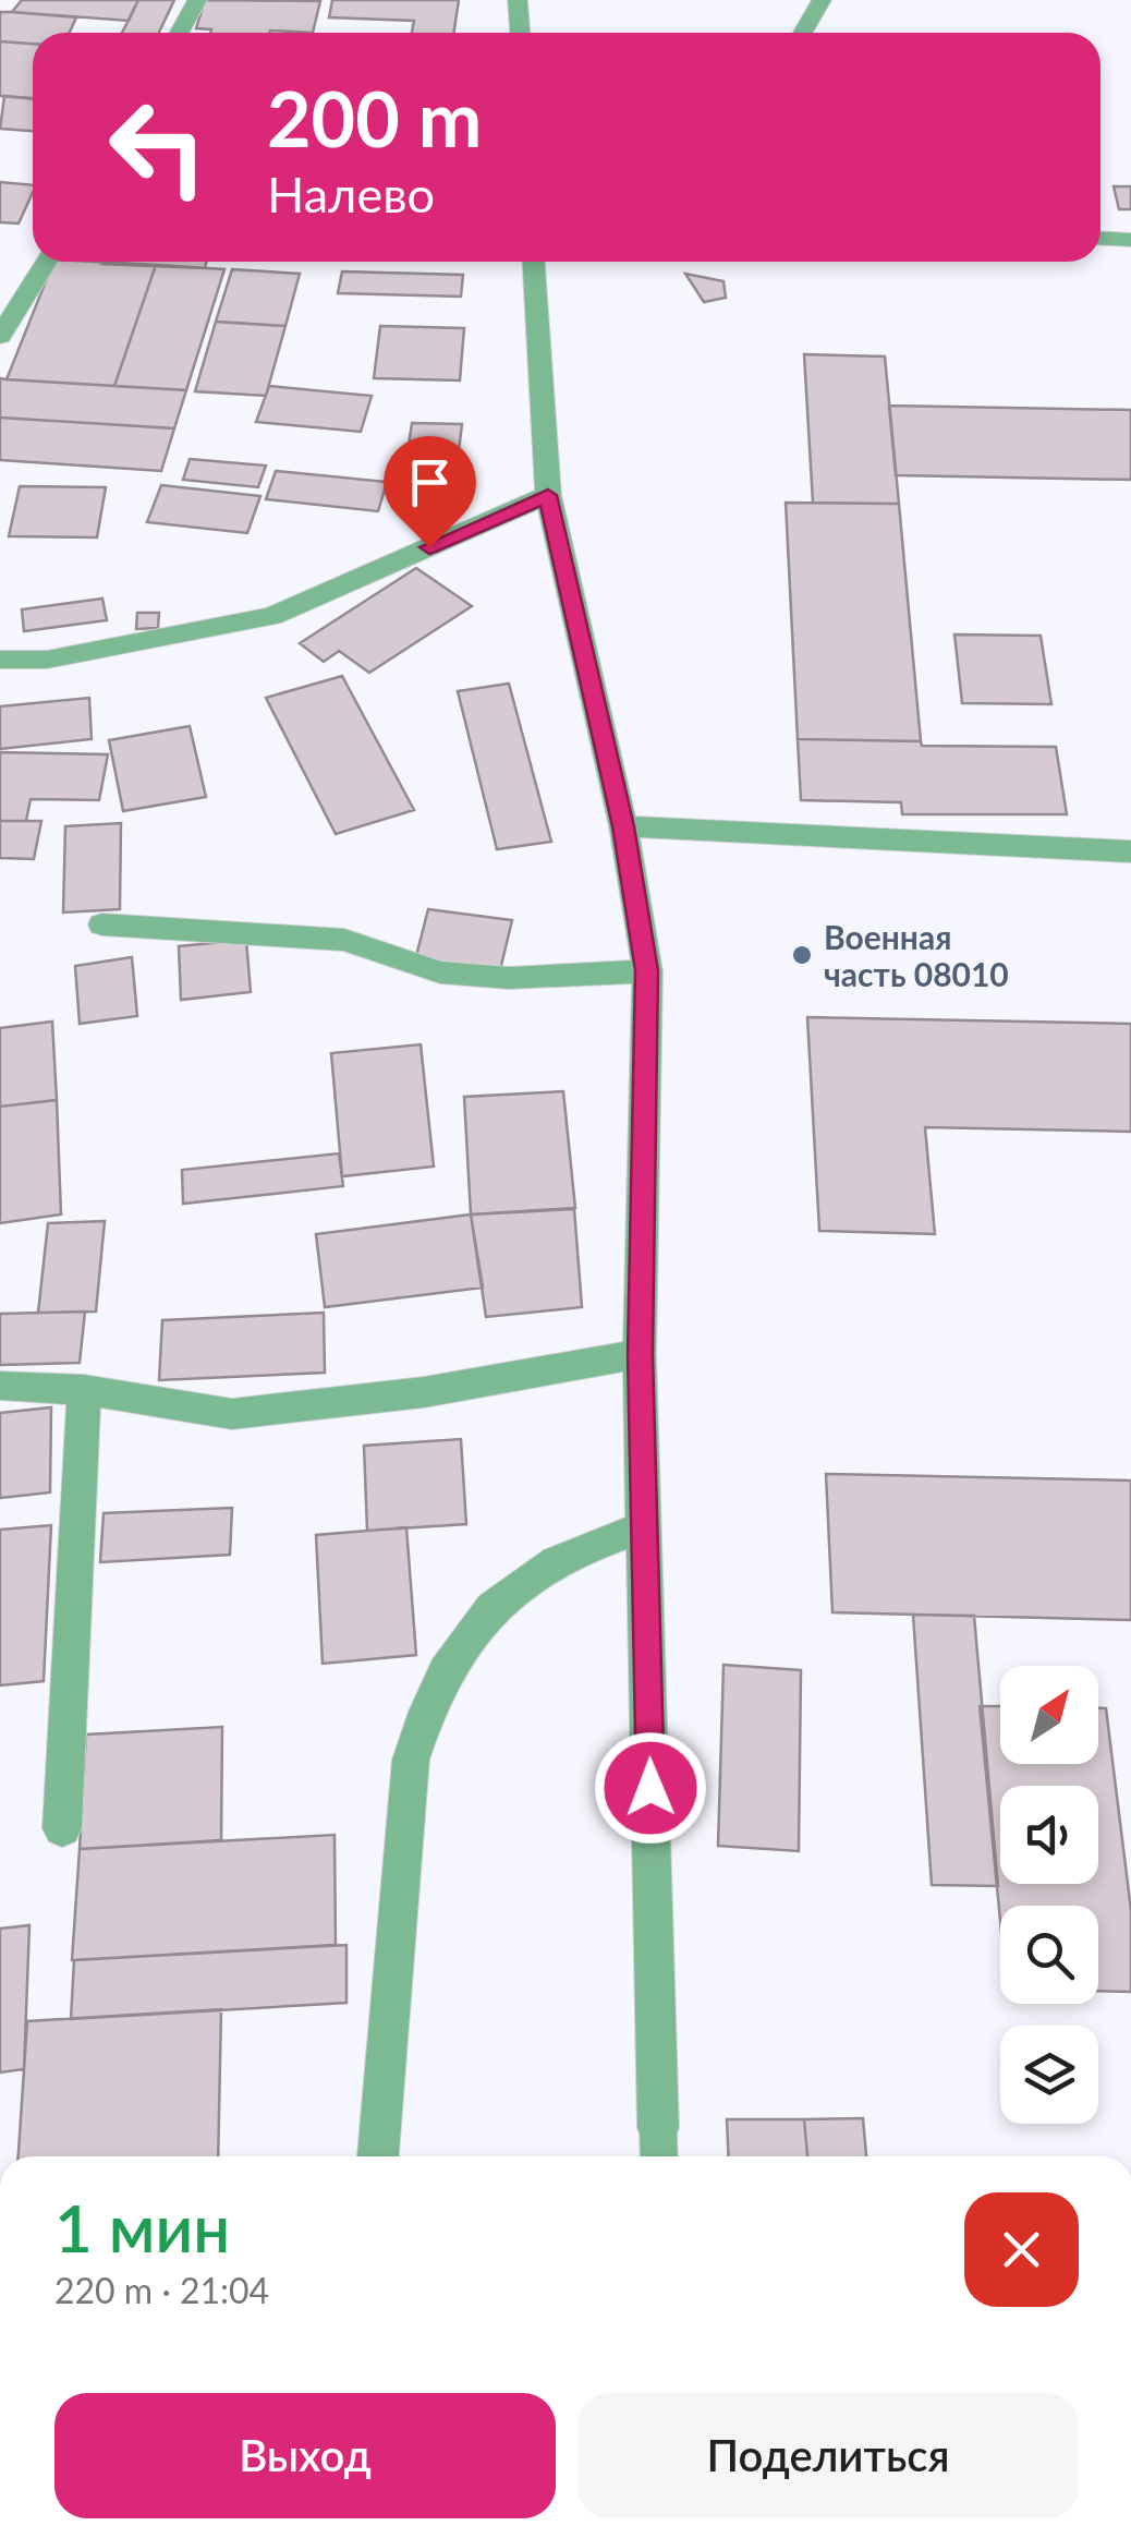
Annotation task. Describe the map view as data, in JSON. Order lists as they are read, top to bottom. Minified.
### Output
{"places":["Военная часть 08010"],"north":"top right","page":{"turn":["200 m","Налево"],"heading":["1 мин","220 m · 21:04"],"buttons":["Выход","Поделиться"]}}
